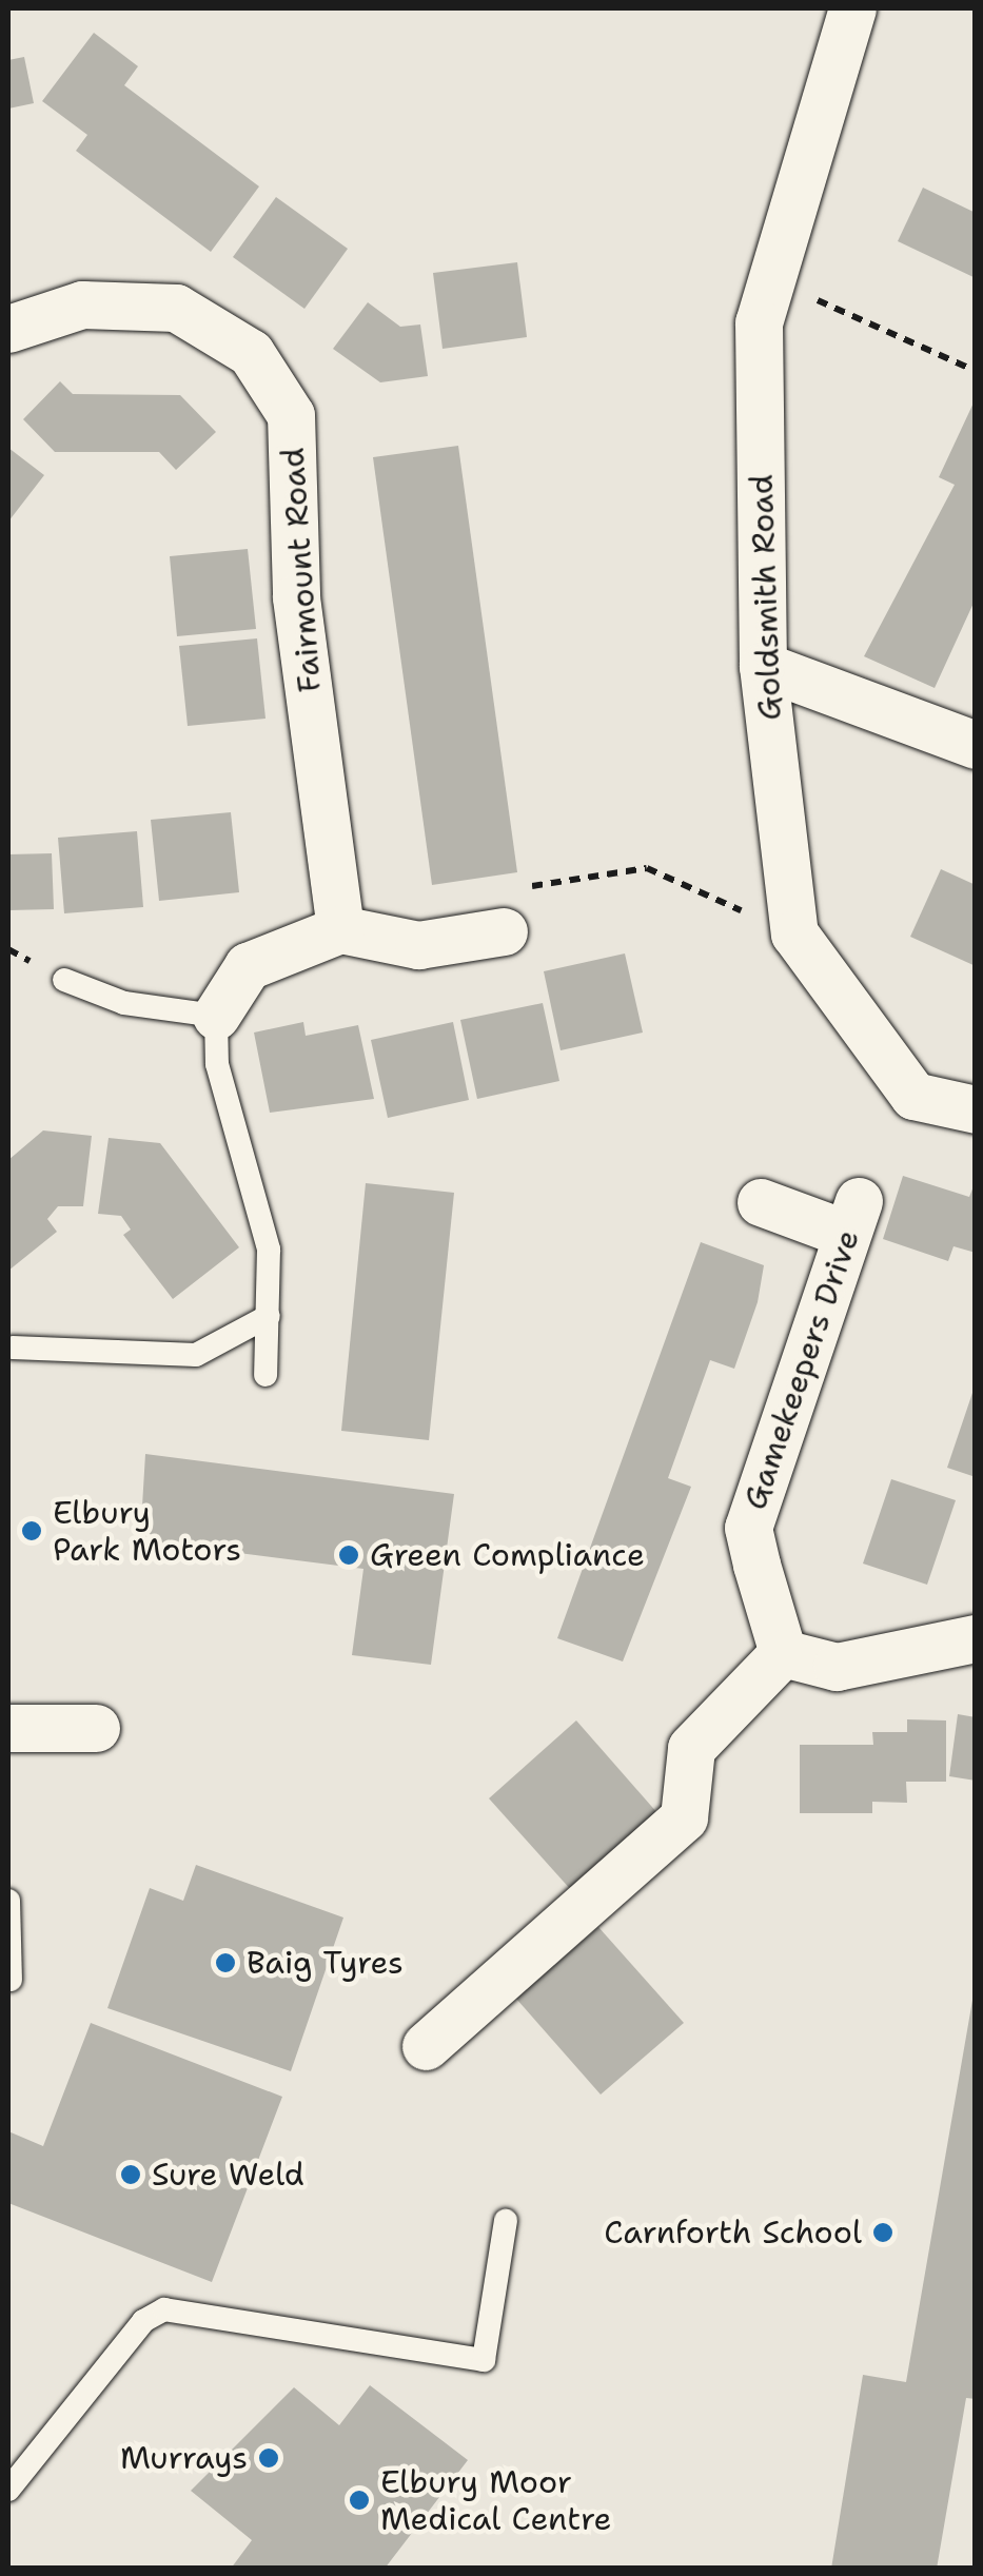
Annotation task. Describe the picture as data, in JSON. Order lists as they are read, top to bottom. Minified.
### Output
{"streets":{"street":["Fairmount Road","Goldsmith Road","Gamekeepers Drive"]},"places":["Elbury Park Motors","Green Compliance","Baig Tyres","Sure Weld","Carnforth School","Murrays","Elbury Moor Medical Centre"]}
